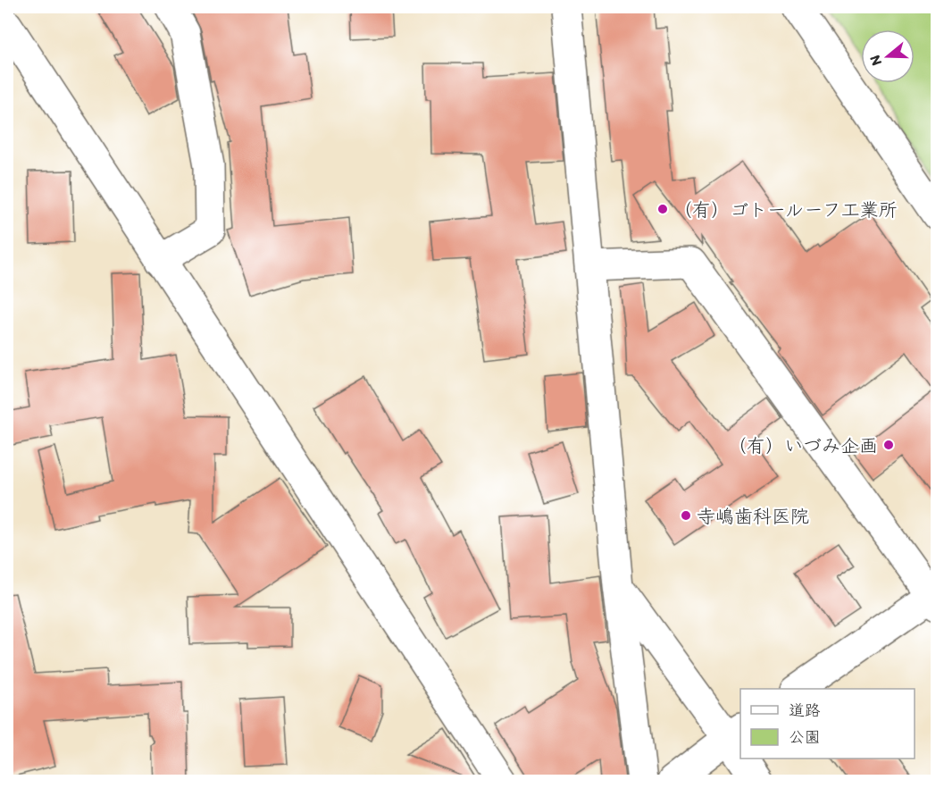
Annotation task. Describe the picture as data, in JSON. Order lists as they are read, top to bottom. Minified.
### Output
{"places":["（有）ゴトールーフ工業所","（有）いづみ企画","寺嶋歯科医院"],"legend":["道路","公園"],"north":"left"}
